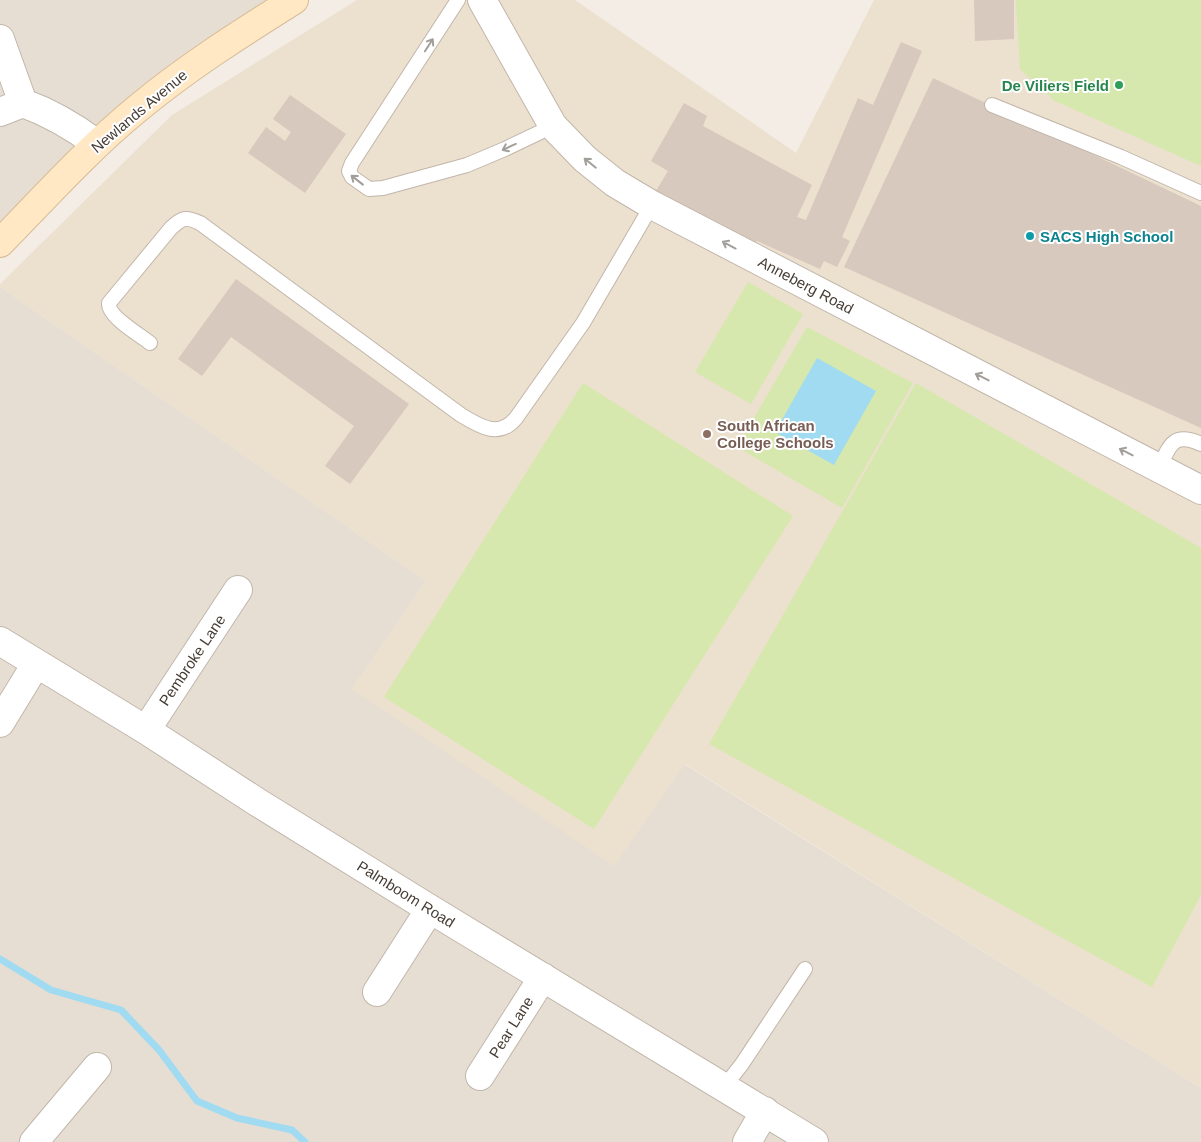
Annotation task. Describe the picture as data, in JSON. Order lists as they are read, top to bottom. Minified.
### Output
{"streets":{"main road":["Newlands Avenue"],"street":["Anneberg Road","Pembroke Lane","Palmboom Road","Pear Lane"]},"crossings":[["Pembroke Lane","Palmboom Road"],["Palmboom Road","Pear Lane"]],"one_way":["Anneberg Road"],"places":["De Viliers Field","SACS High School","South African College Schools"]}
